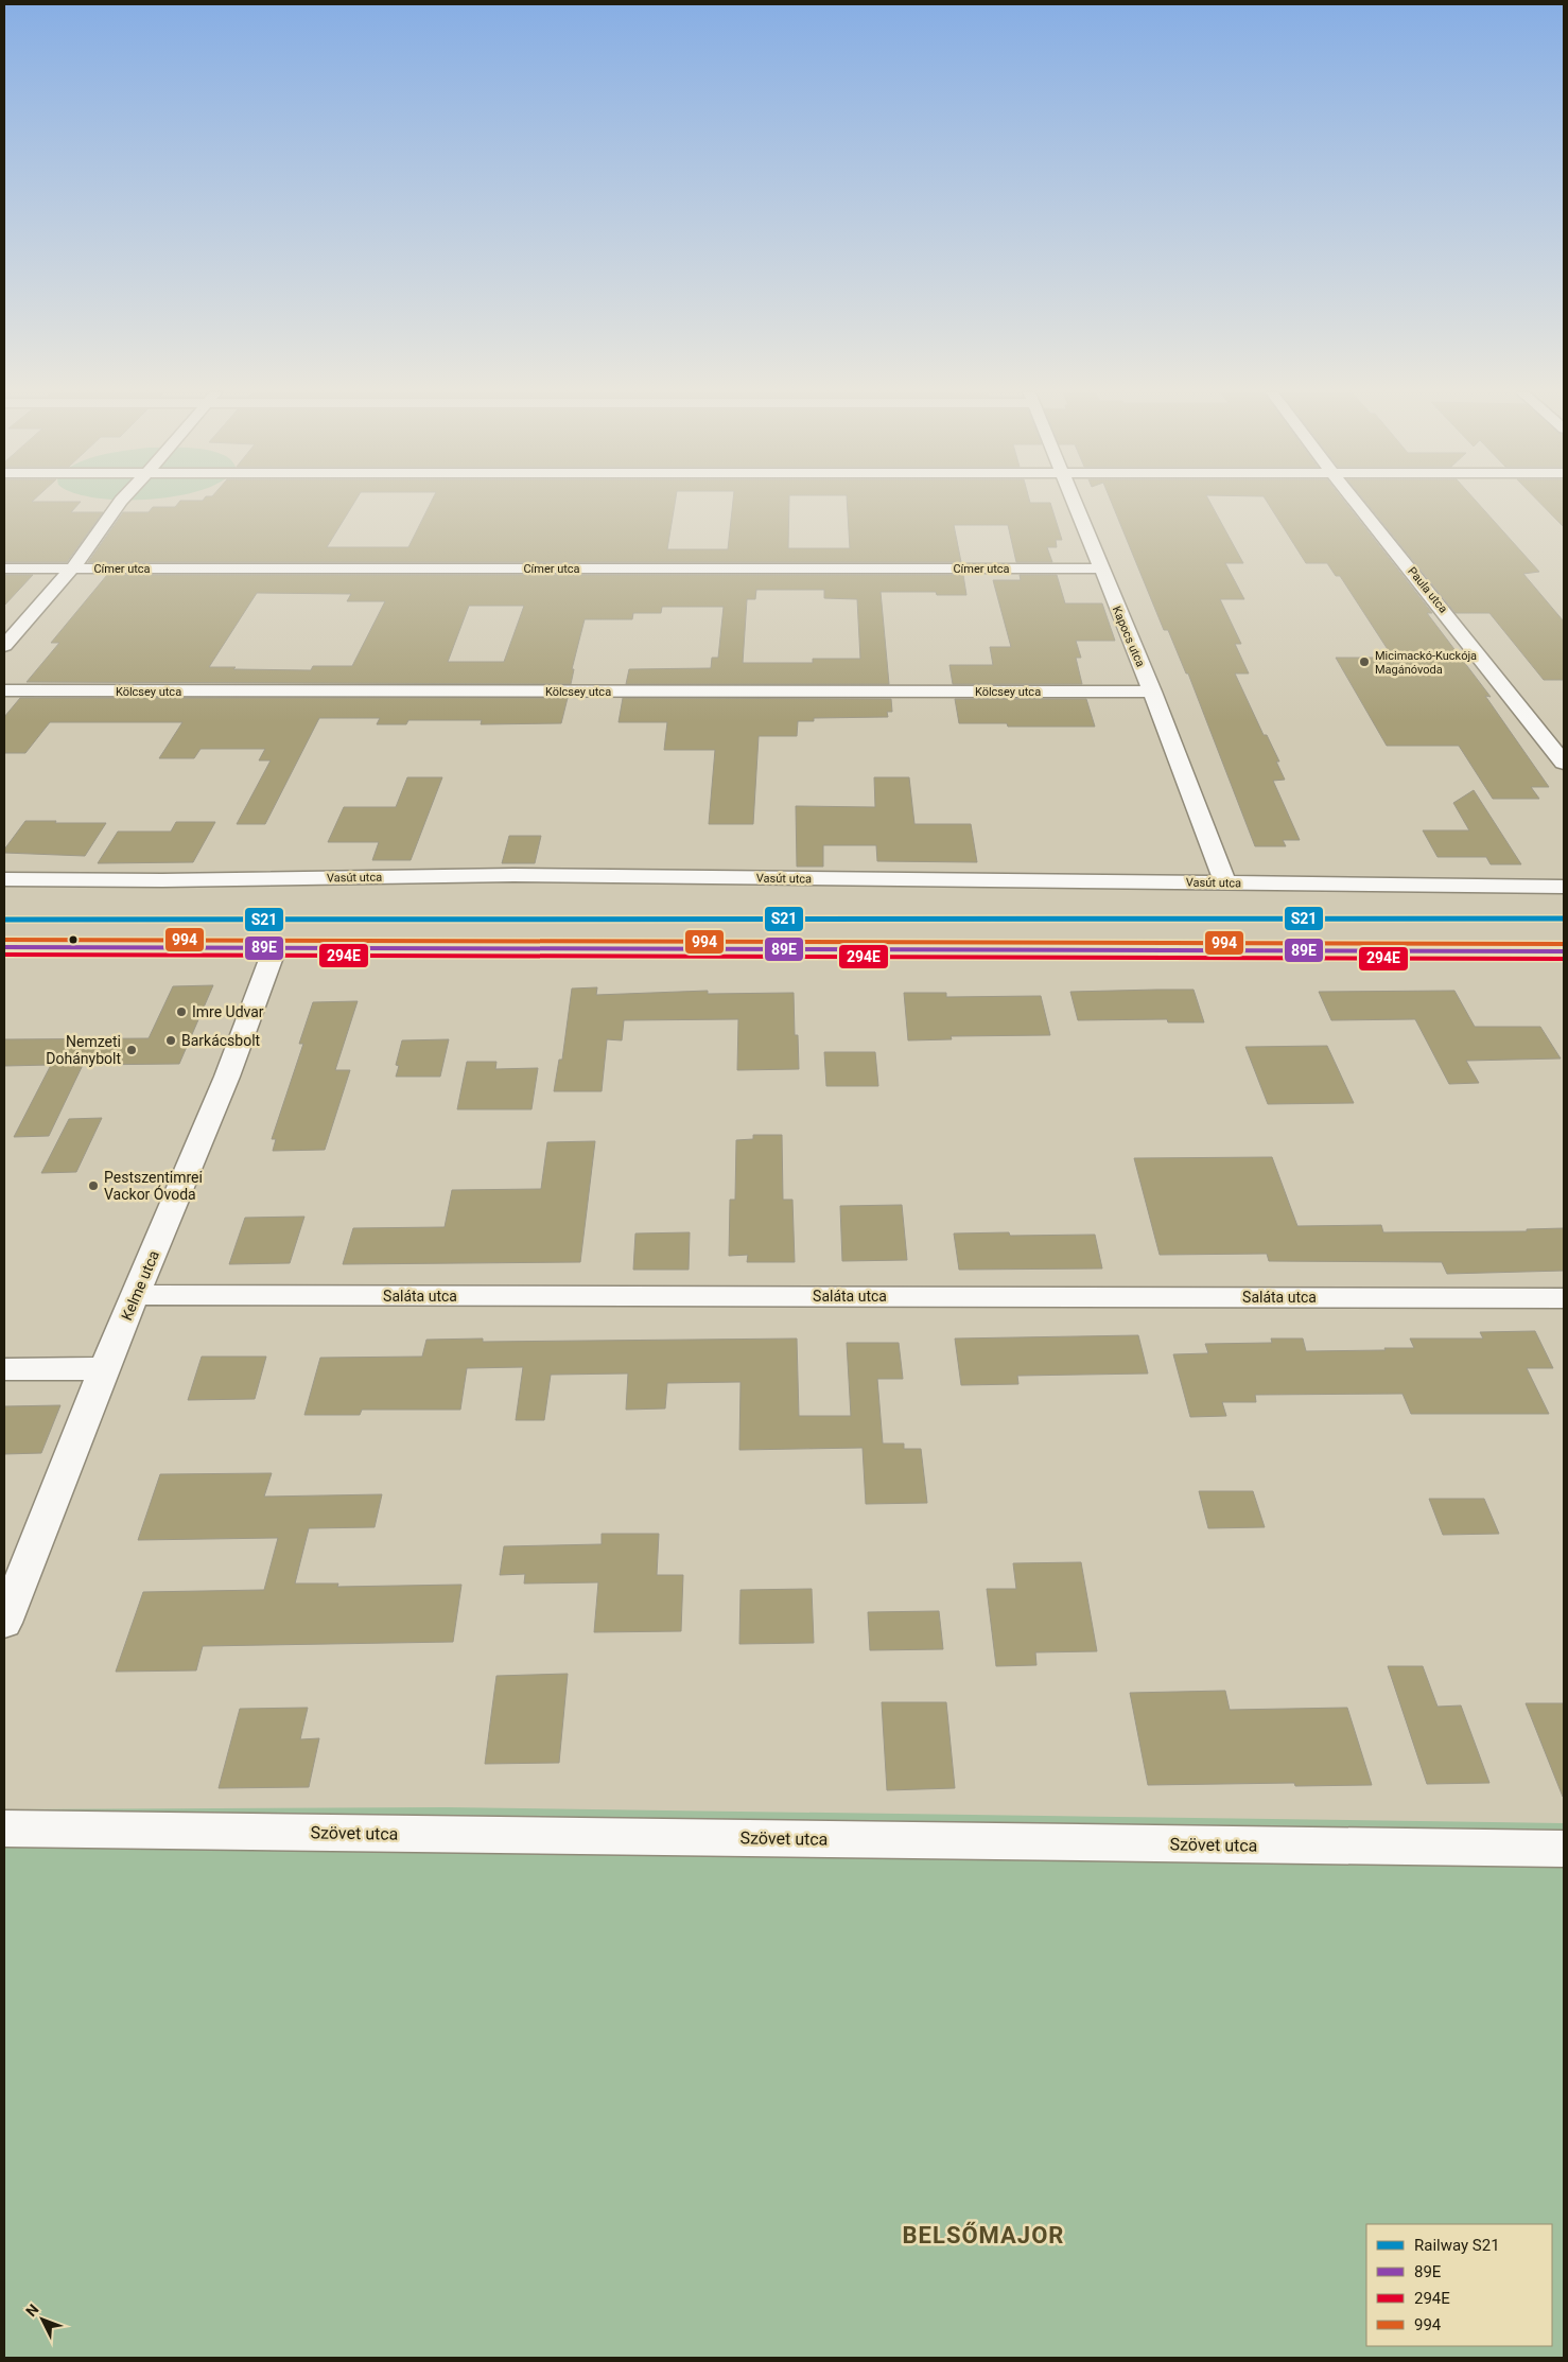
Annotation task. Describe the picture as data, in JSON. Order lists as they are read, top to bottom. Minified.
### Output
{"streets":{"street":["Címer utca","Paula utca","Kapocs utca","Kölcsey utca","Vasút utca","Kelme utca","Saláta utca","Szövet utca"]},"crossings":[["Címer utca","Kapocs utca"],["Kapocs utca","Kölcsey utca"],["Kapocs utca","Vasút utca"],["Kelme utca","Saláta utca"]],"districts":["BELSŐMAJOR"],"places":["Micimackó-Kuckója Magánóvoda","Imre Udvar","Barkácsbolt","Nemzeti Dohánybolt","Pestszentimrei Vackor Óvoda"],"lines":["rail line S21","transit line 994","transit line 89E","transit line 294E"],"legend":["Railway S21","89E","294E","994"],"north":"top left"}
